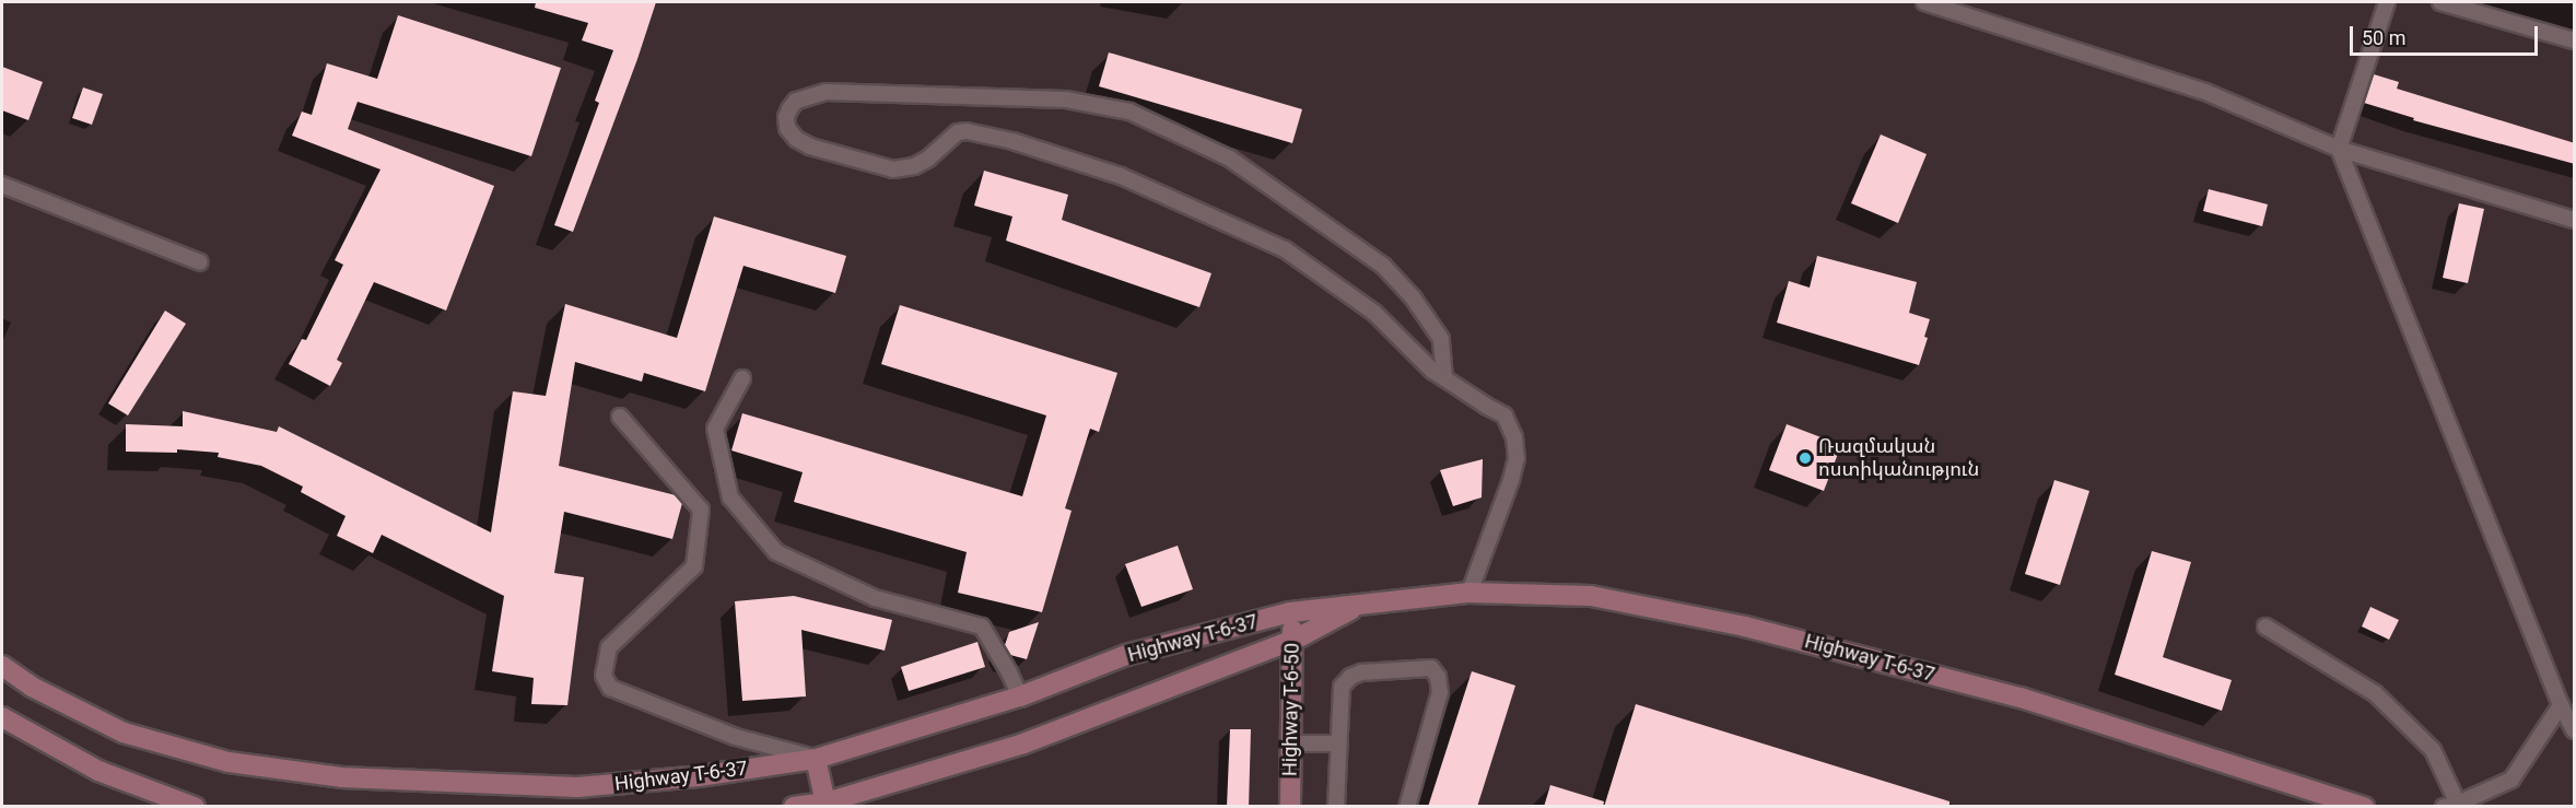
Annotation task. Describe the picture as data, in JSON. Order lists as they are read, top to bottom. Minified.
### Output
{"streets":{"main road":["Highway T-6-37","Highway T-6-50"]},"crossings":[["Highway T-6-37","Highway T-6-50"]],"places":["Ռազմական ոստիկանություն"],"scale_bar":"50 m"}
